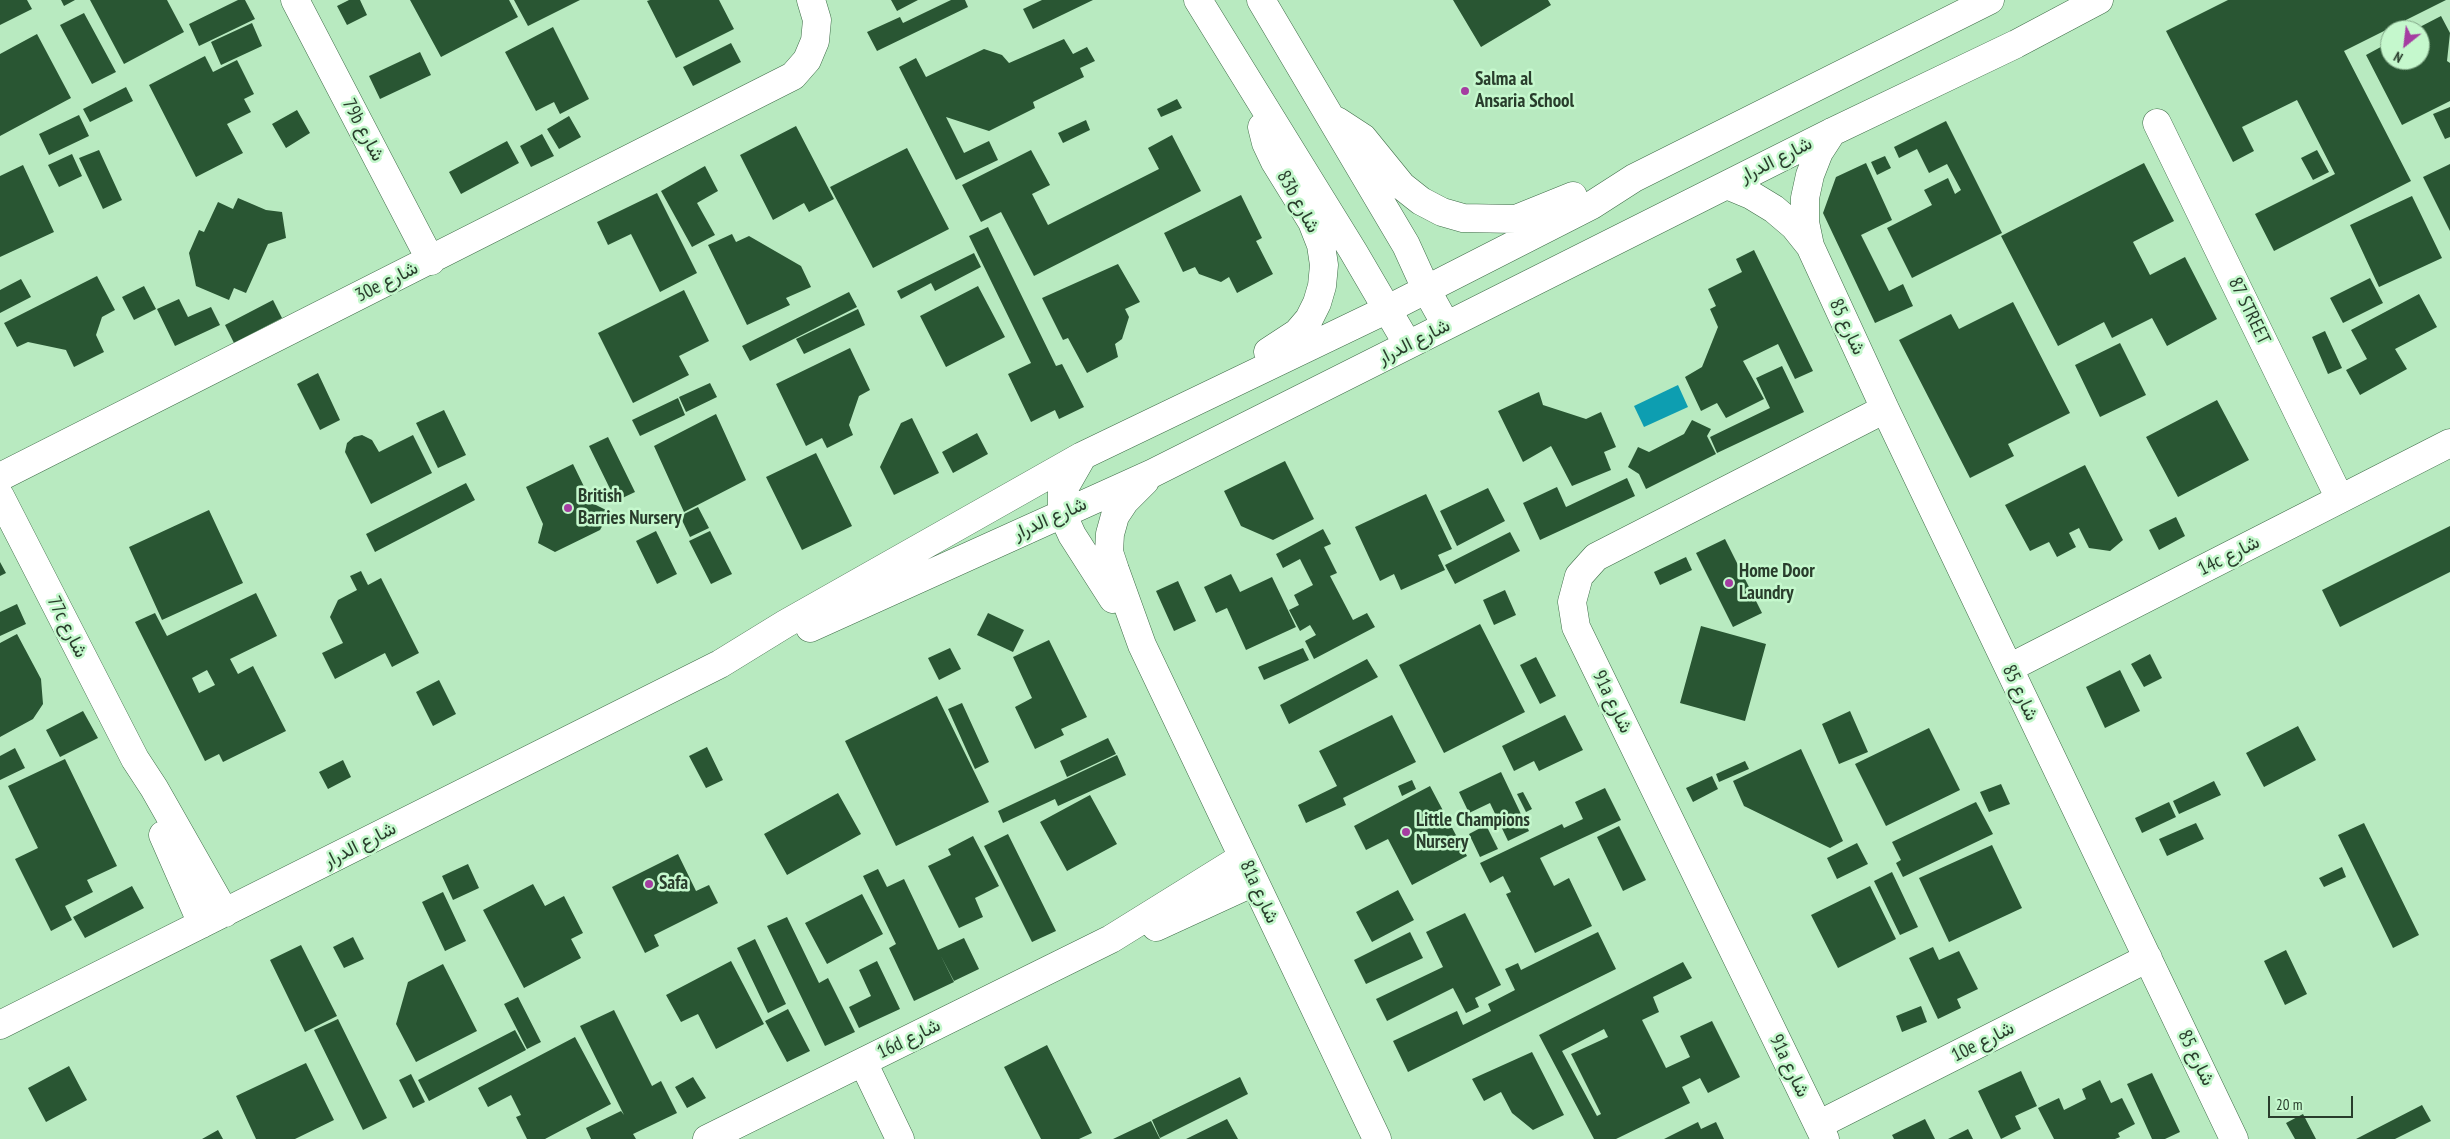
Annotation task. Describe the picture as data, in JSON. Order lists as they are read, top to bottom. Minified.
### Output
{"streets":{"street":["79b شارع","شارع الدرار","83b شارع","30e شارع","87 STREET","شارع 85","14c شارع","77c شارع","91a شارع","81a شارع","16d شارع","10e شارع"]},"crossings":[["79b شارع","30e شارع"],["شارع الدرار","83b شارع"],["شارع الدرار","شارع 85"],["شارع الدرار","77c شارع"],["شارع الدرار","81a شارع"],["87 STREET","14c شارع"],["شارع 85","14c شارع"],["شارع 85","91a شارع"],["شارع 85","10e شارع"],["91a شارع","10e شارع"],["81a شارع","16d شارع"]],"places":["Salma al Ansaria School","British Barries Nursery","Home Door Laundry","Little Champions Nursery","Safa"],"scale_bar":"20 m","north":"bottom left"}
